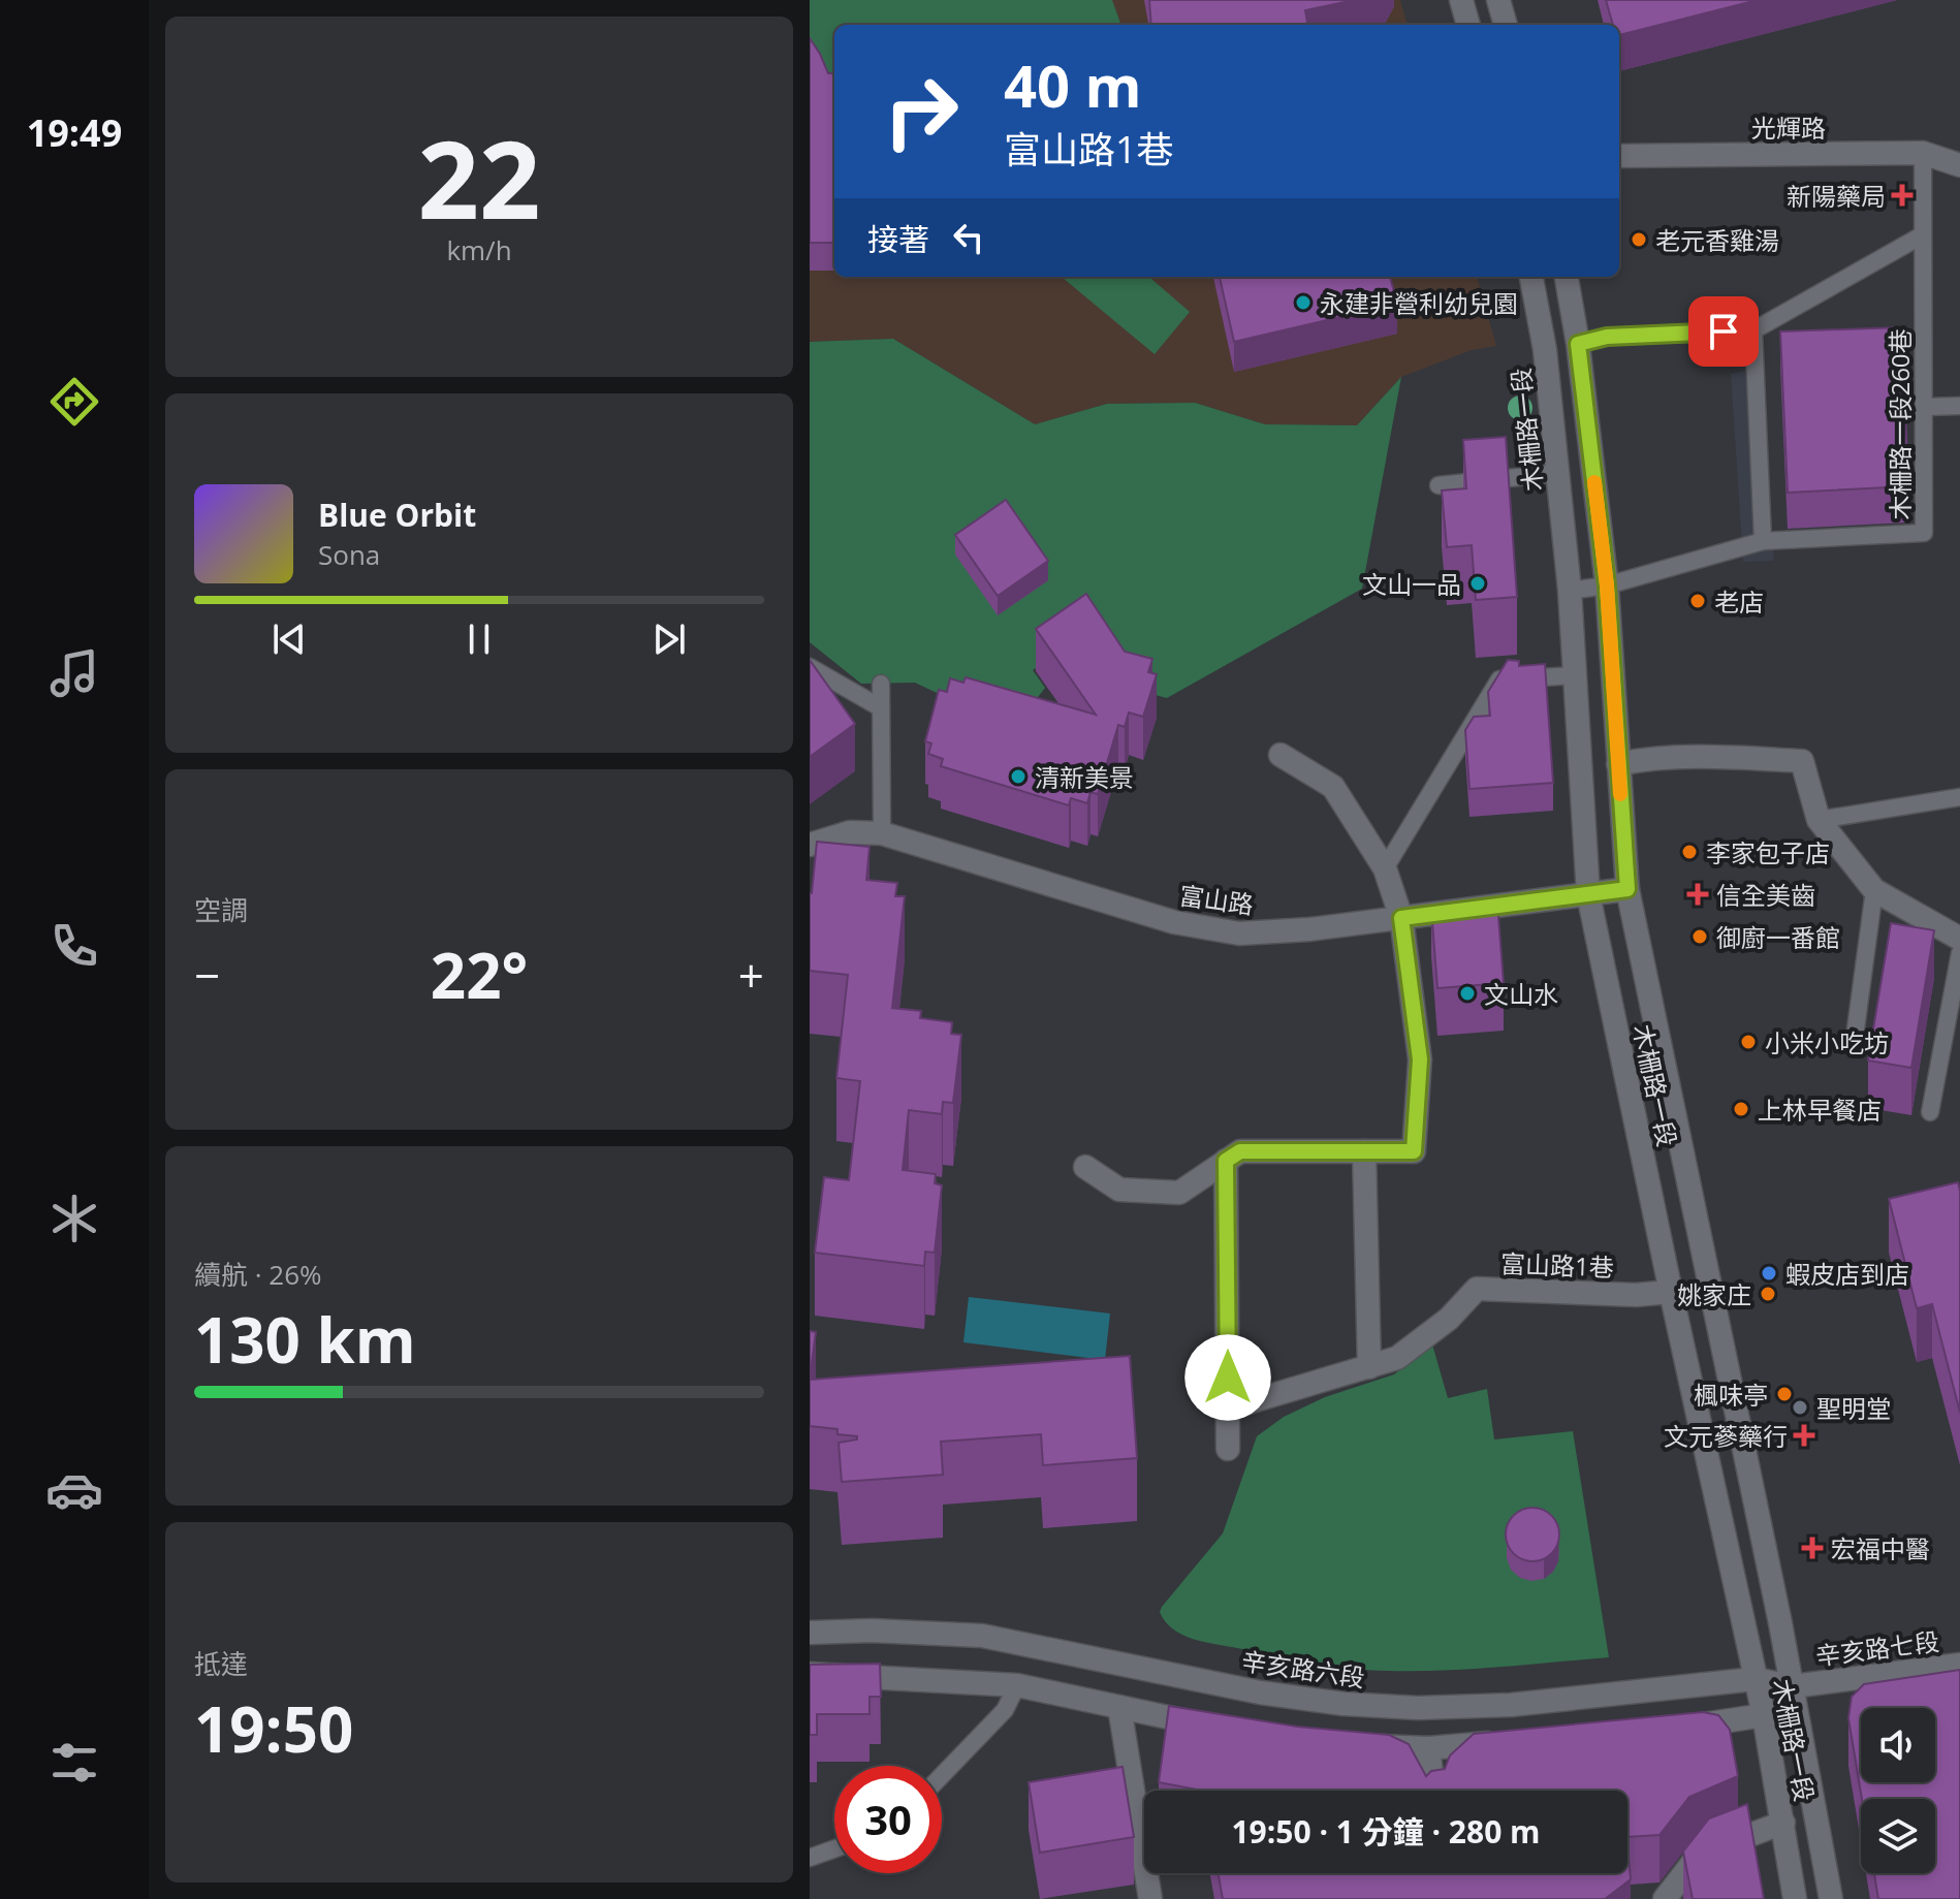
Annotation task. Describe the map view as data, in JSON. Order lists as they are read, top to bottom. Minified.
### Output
{"streets":{"main road":["光輝路","木柵路一段","富山路","富山路1巷","辛亥路七段","辛亥路六段"],"lane":["木柵路一段260巷"]},"crossings":[["光輝路","木柵路一段260巷"],["木柵路一段260巷","木柵路一段"],["木柵路一段","富山路"],["木柵路一段","富山路1巷"],["木柵路一段","辛亥路七段"],["木柵路一段","辛亥路六段"],["辛亥路七段","辛亥路六段"]],"places":{"health":["新陽藥局","信全美齒","文元蔘藥行","宏福中醫"],"other":["老元香雞湯","永建非營利幼兒園","文山一品","老店","清新美景","李家包子店","御廚一番館","文山水","小米小吃坊","上林早餐店","蝦皮店到店","姚家庄","楓味亭","聖明堂"]},"page":{"tabs":"19:49","tile":[["22","km/h"],"空調",["續航 · 26%","130 km"],["抵達","19:50"]],"turn":["40 m","富山路1巷"],"then":"接著","song":["Blue Orbit","Sona"],"heat":["−","22°","+"],"limit":"30","trip":"19:50 · 1 分鐘 · 280 m"}}
